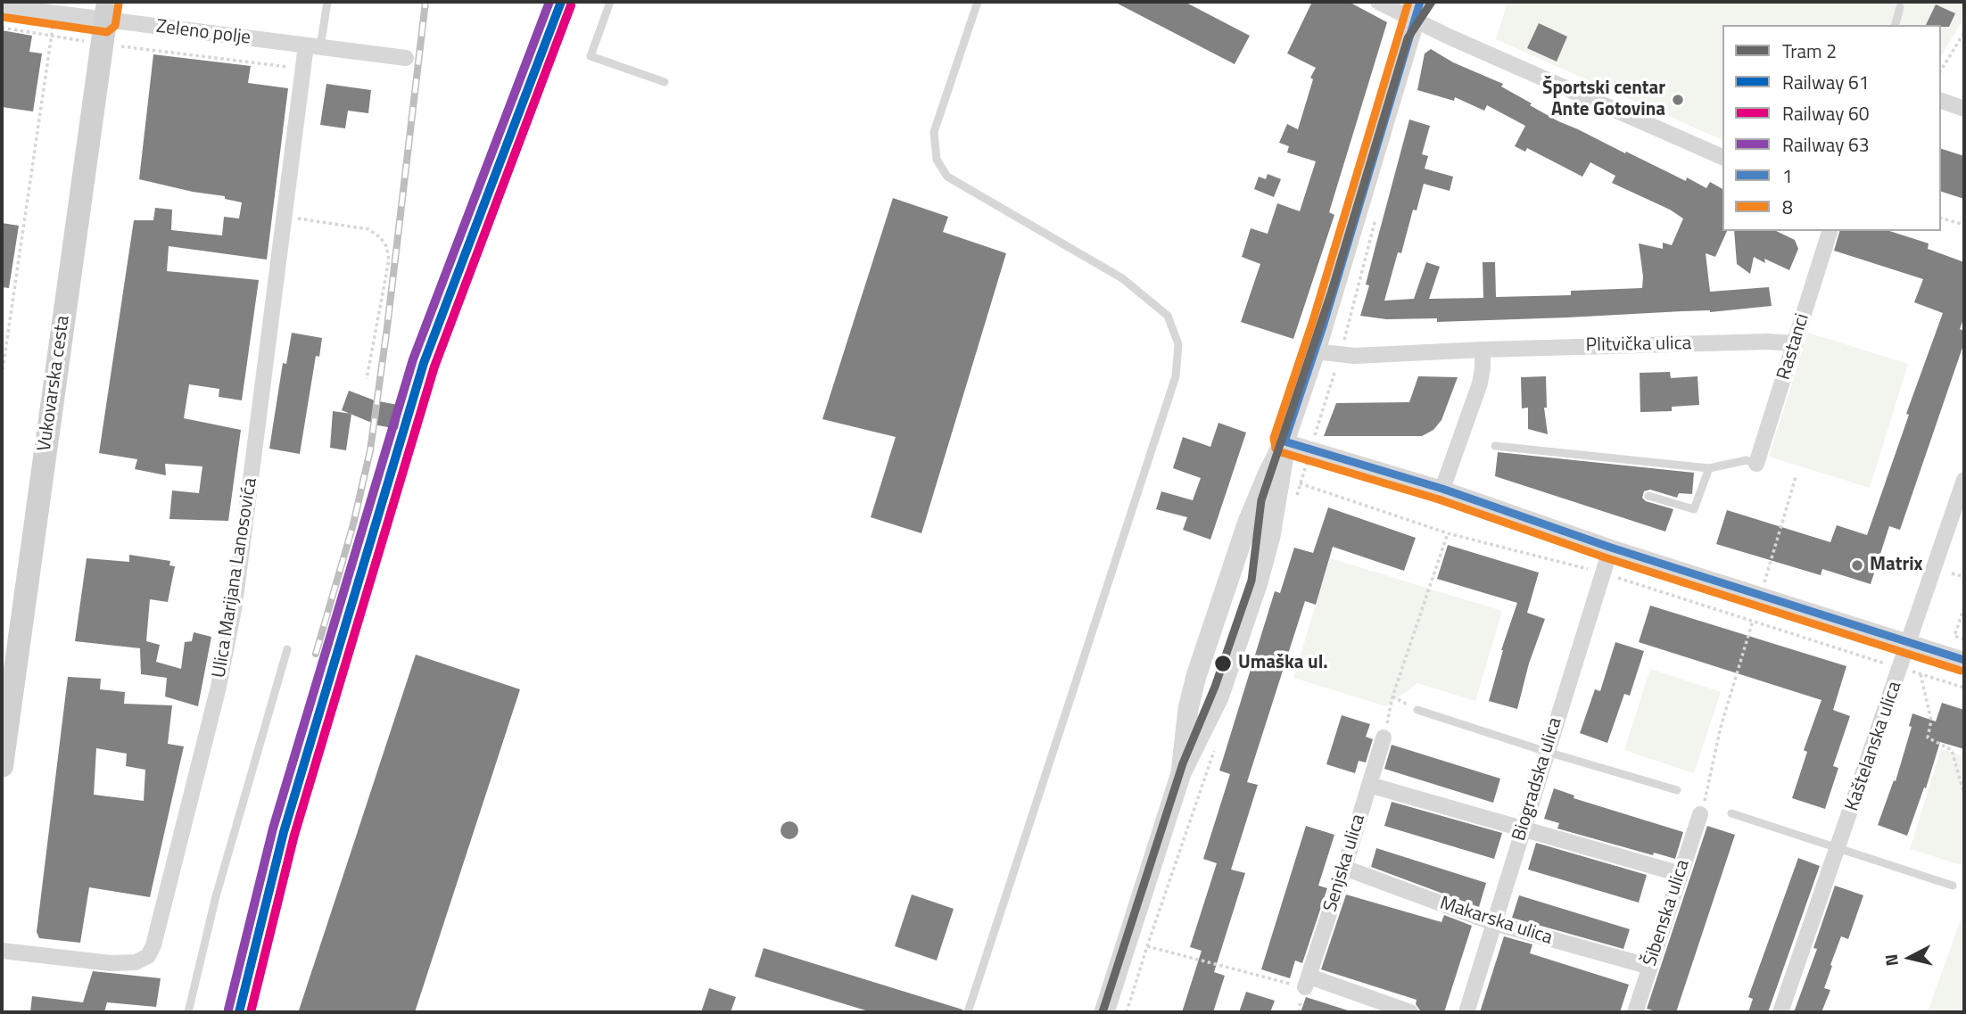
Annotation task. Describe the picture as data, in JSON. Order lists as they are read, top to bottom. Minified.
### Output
{"streets":{"main road":["Vukovarska cesta"],"street":["Zeleno polje","Plitvička ulica","Rastanci","Ulica Marijana Lanosovića","Kaštelanska ulica","Biogradska ulica","Senjska ulica","Šibenska ulica","Makarska ulica"]},"crossings":[["Zeleno polje","Vukovarska cesta"],["Zeleno polje","Ulica Marijana Lanosovića"],["Plitvička ulica","Rastanci"],["Biogradska ulica","Makarska ulica"],["Senjska ulica","Makarska ulica"],["Šibenska ulica","Makarska ulica"]],"places":["Športski centar Ante Gotovina","Matrix","Umaška ul."],"lines":["tram line 2","rail line 61","rail line 63","transit line 1","transit line 8","rail line 60"],"legend":["Tram 2","Railway 61","Railway 60","Railway 63","1","8"],"north":"left"}
